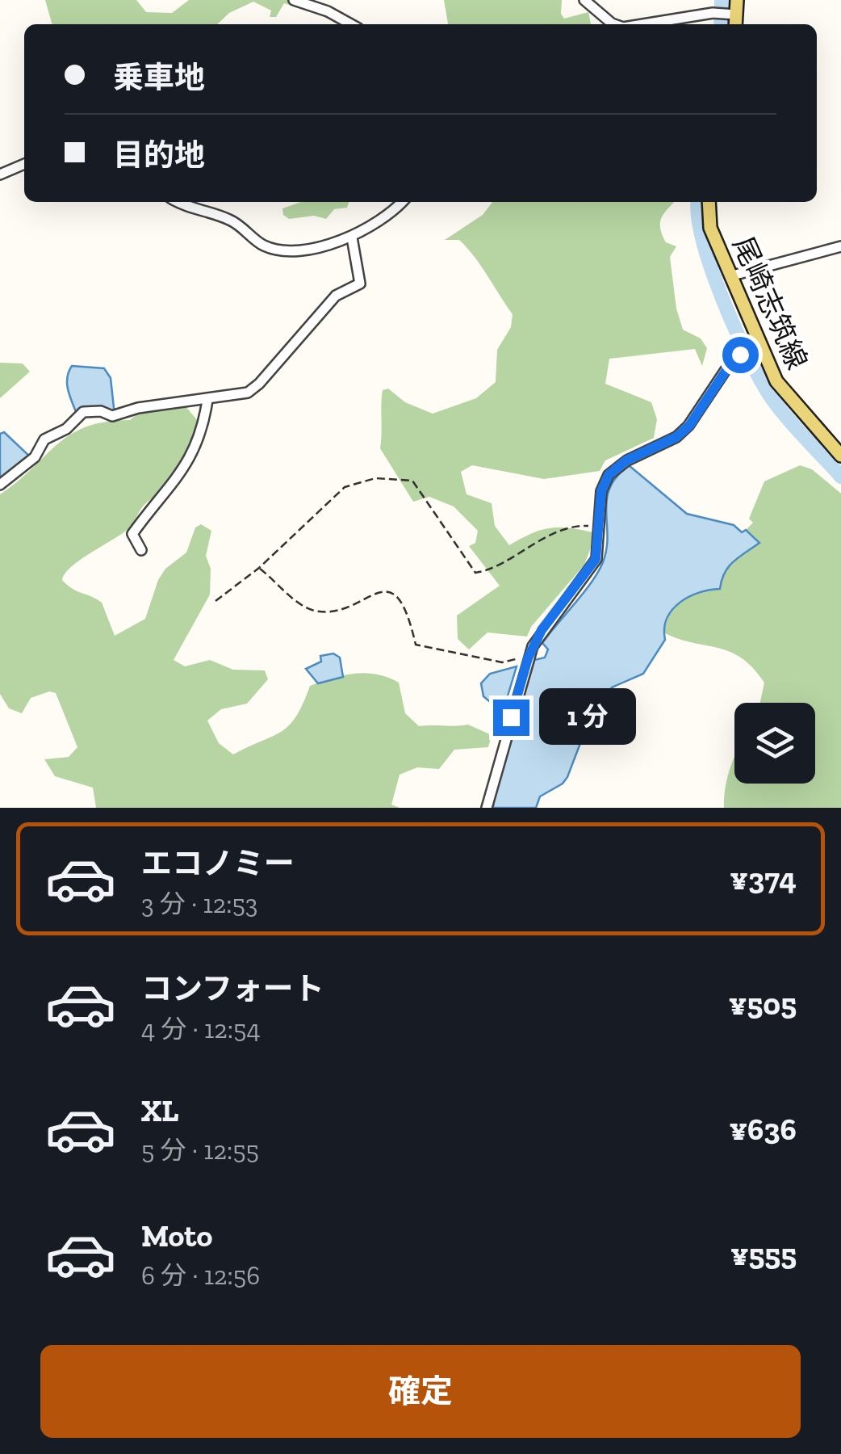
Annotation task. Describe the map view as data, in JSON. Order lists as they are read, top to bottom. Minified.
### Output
{"streets":{"main road":["尾崎志筑線"]},"page":{"banner":["乗車地","目的地"],"bubble":"1 分","list":[{"name":"エコノミー","note":"3 分 · 12:53","value":"¥374"},{"name":"コンフォート","note":"4 分 · 12:54","value":"¥505"},{"name":"XL","note":"5 分 · 12:55","value":"¥636"},{"name":"Moto","note":"6 分 · 12:56","value":"¥555"}],"buttons":"確定"}}
